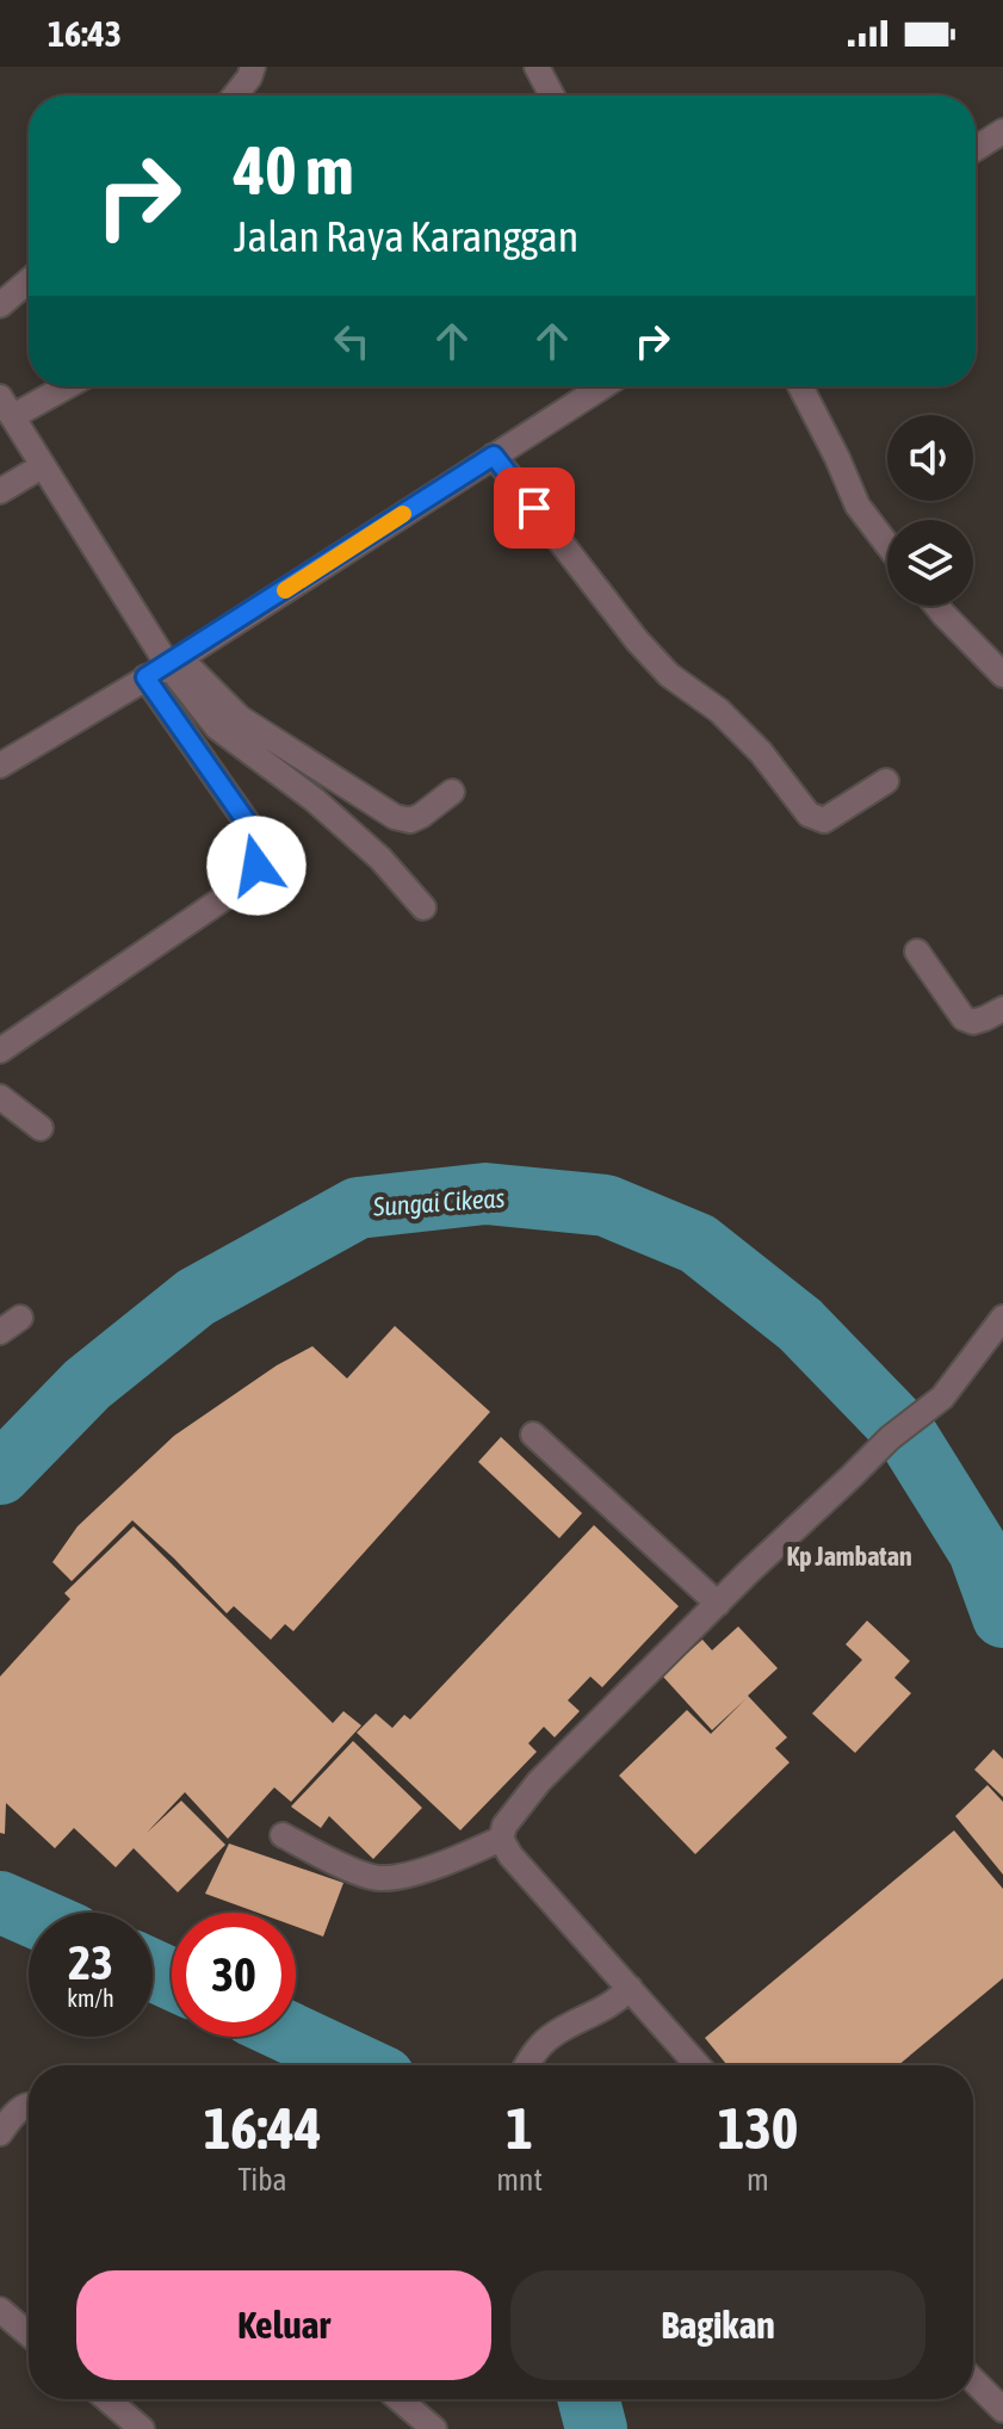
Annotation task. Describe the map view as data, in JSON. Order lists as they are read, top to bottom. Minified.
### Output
{"districts":["Kp Jambatan"],"water":["Sungai Cikeas"],"page":{"status":"16:43","turn":["40 m","Jalan Raya Karanggan"],"speed":"23 km/h","limit":"30","eta":["16:44","Tiba","1","mnt","130","m"],"buttons":["Keluar","Bagikan"]}}
